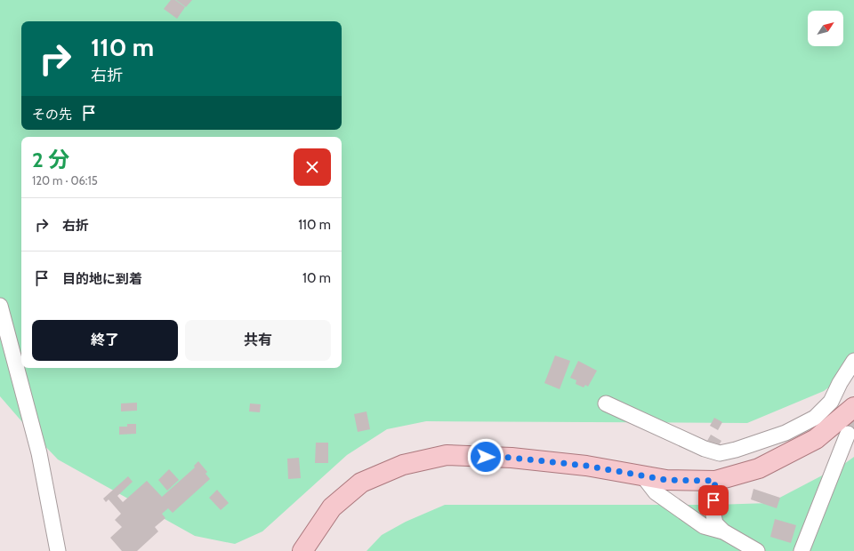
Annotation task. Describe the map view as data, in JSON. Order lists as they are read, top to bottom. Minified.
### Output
{"north":"top right","page":{"turn":["110 m","右折"],"then":"その先","heading":["2 分","120 m · 06:15"],"list":[{"name":"右折","value":"110 m"},{"name":"目的地に到着","value":"10 m"}],"buttons":["終了","共有"]}}
